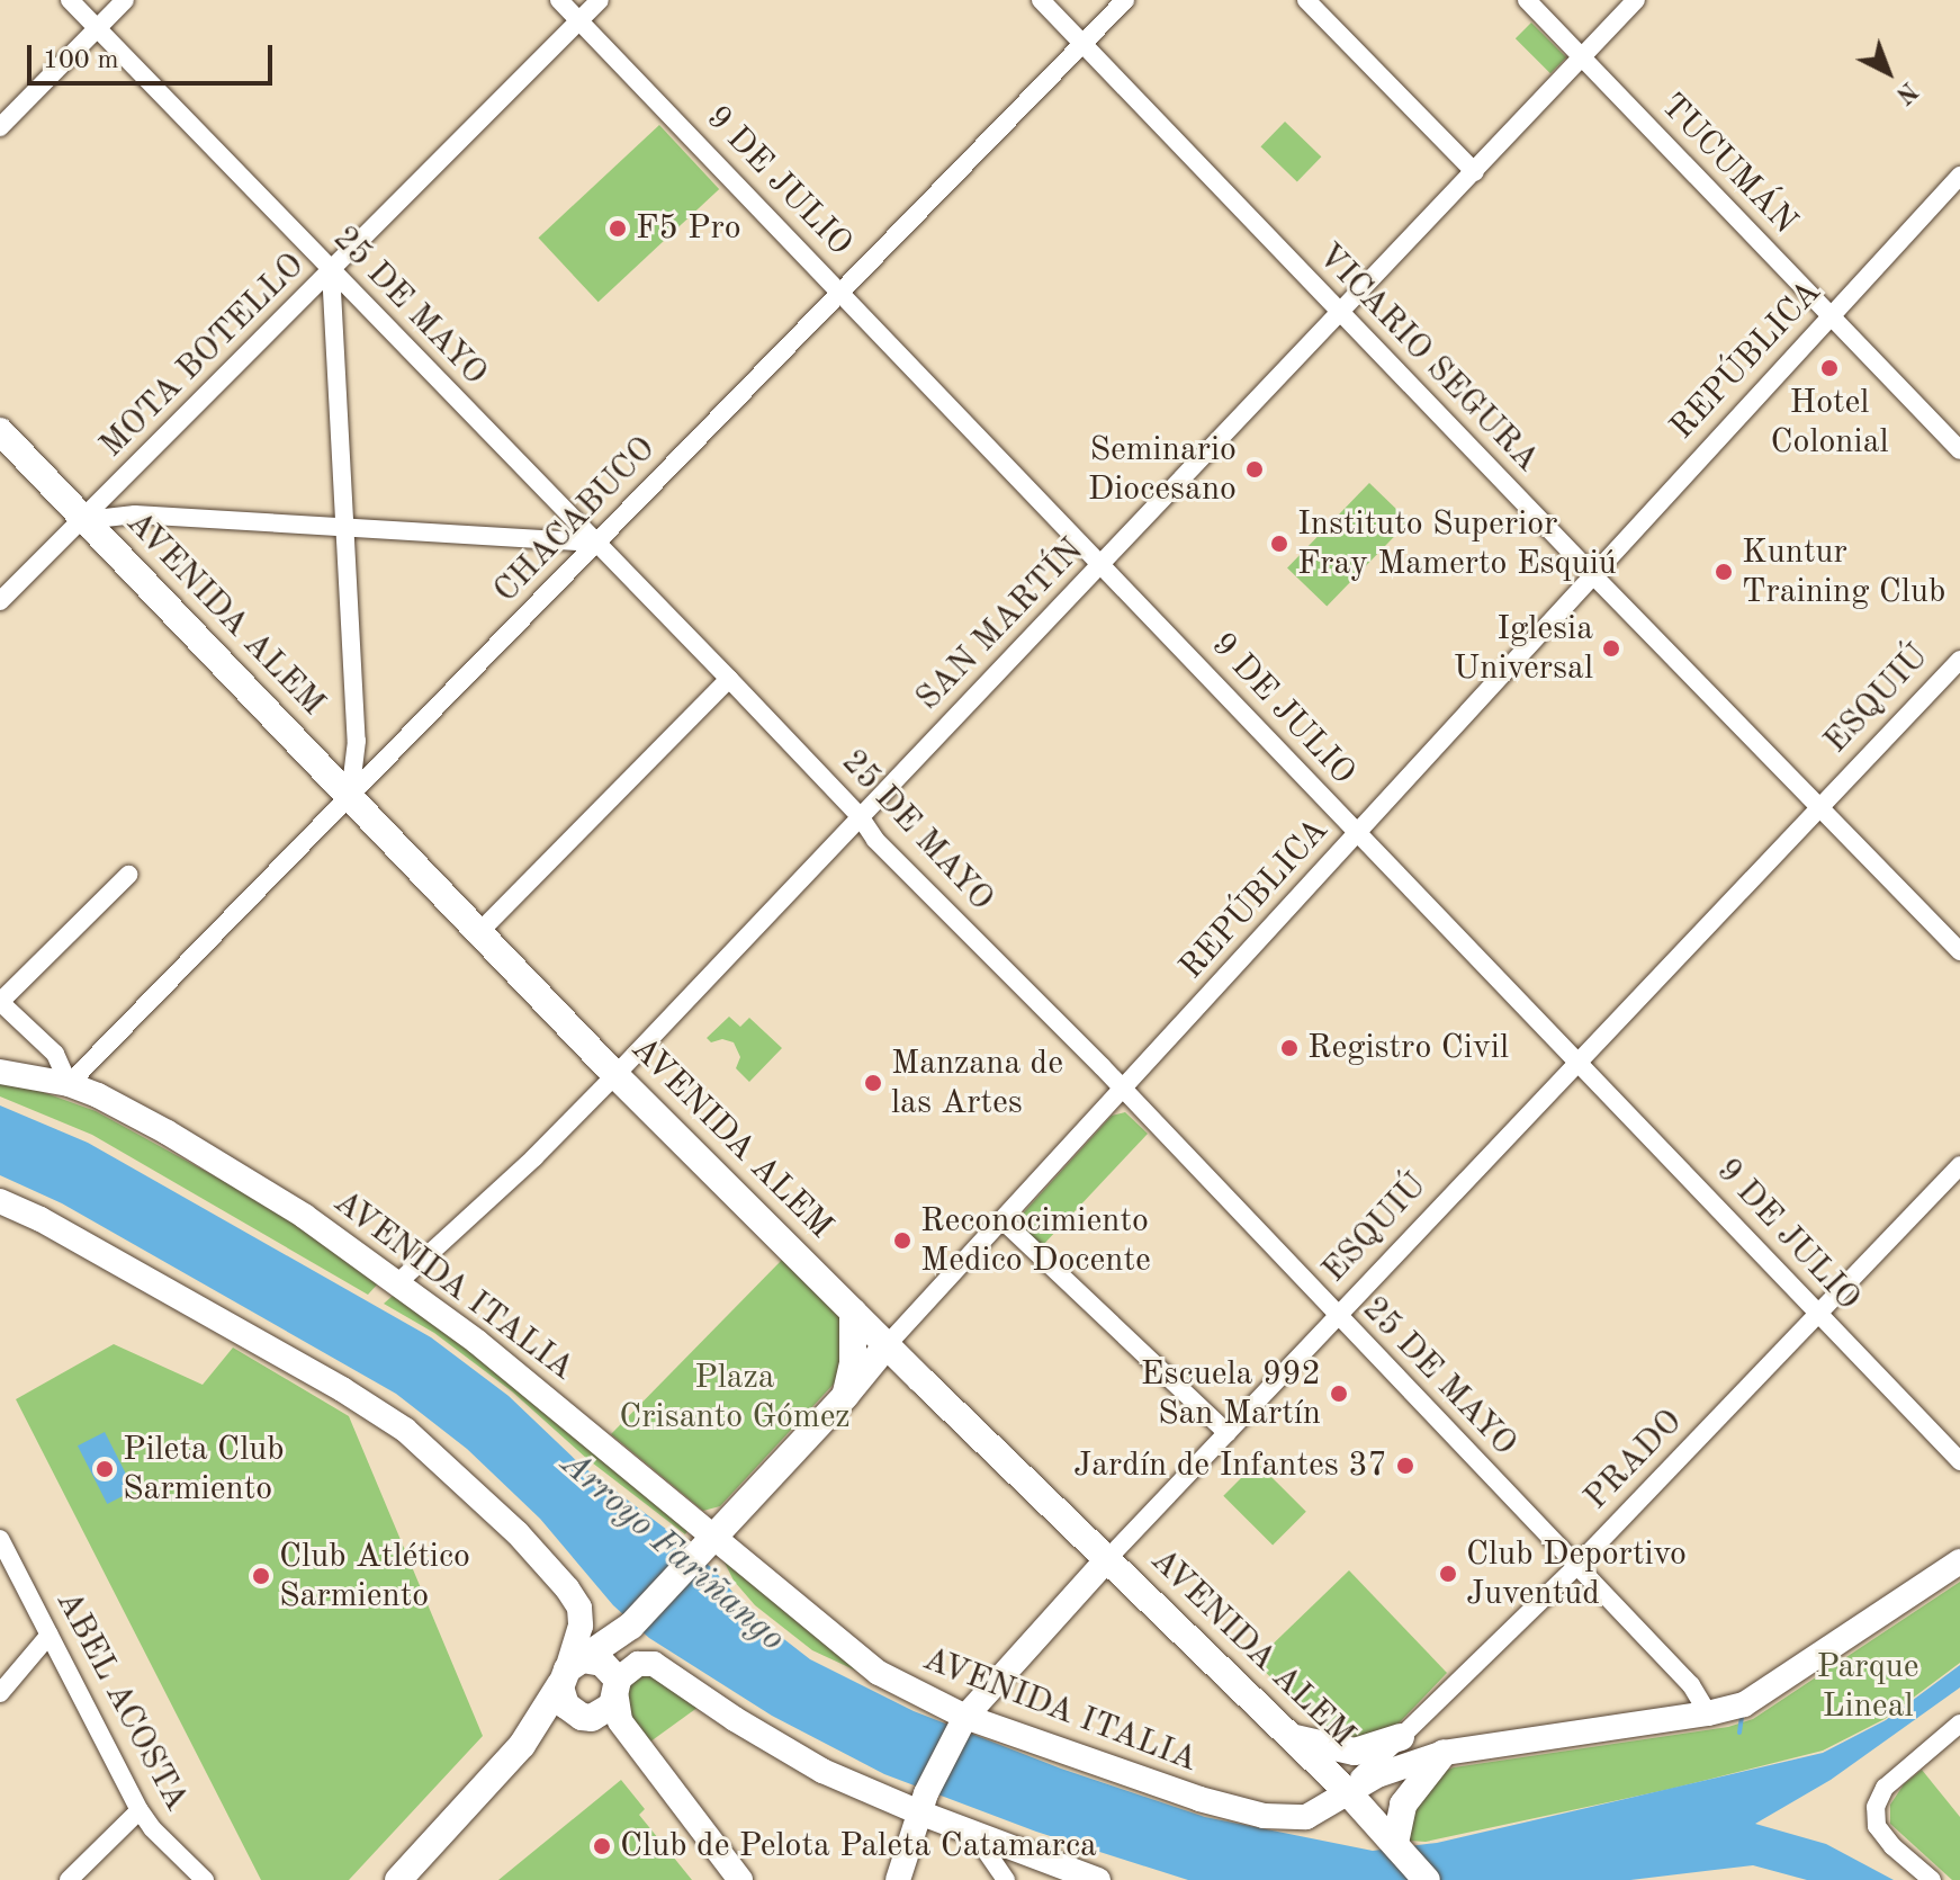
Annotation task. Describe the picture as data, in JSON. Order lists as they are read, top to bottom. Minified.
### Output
{"streets":{"main road":["AVENIDA ALEM"],"street":["TUCUMÁN","9 DE JULIO","25 DE MAYO","MOTA BOTELLO","VICARIO SEGURA","REPÚBLICA","CHACABUCO","SAN MARTÍN","ESQUIÚ","AVENIDA ITALIA","PRADO","ABEL ACOSTA"]},"crossings":[["TUCUMÁN","REPÚBLICA"],["TUCUMÁN","SAN MARTÍN"],["9 DE JULIO","MOTA BOTELLO"],["9 DE JULIO","REPÚBLICA"],["9 DE JULIO","CHACABUCO"],["9 DE JULIO","SAN MARTÍN"],["9 DE JULIO","ESQUIÚ"],["9 DE JULIO","PRADO"],["25 DE MAYO","MOTA BOTELLO"],["25 DE MAYO","REPÚBLICA"],["25 DE MAYO","CHACABUCO"],["25 DE MAYO","SAN MARTÍN"],["25 DE MAYO","ESQUIÚ"],["25 DE MAYO","AVENIDA ITALIA"],["25 DE MAYO","PRADO"],["MOTA BOTELLO","AVENIDA ALEM"],["VICARIO SEGURA","REPÚBLICA"],["VICARIO SEGURA","CHACABUCO"],["VICARIO SEGURA","SAN MARTÍN"],["VICARIO SEGURA","ESQUIÚ"],["REPÚBLICA","AVENIDA ALEM"],["CHACABUCO","AVENIDA ALEM"],["CHACABUCO","AVENIDA ITALIA"],["AVENIDA ALEM","SAN MARTÍN"],["AVENIDA ALEM","ESQUIÚ"],["AVENIDA ALEM","AVENIDA ITALIA"],["AVENIDA ALEM","PRADO"],["SAN MARTÍN","AVENIDA ITALIA"],["ESQUIÚ","AVENIDA ITALIA"],["AVENIDA ITALIA","PRADO"]],"water":["Arroyo Fariñango"],"parks":["Plaza Crisanto Gómez","Parque Lineal"],"places":["F5 Pro","Hotel Colonial","Seminario Diocesano","Instituto Superior Fray Mamerto Esquiú","Kuntur Training Club","Iglesia Universal","Registro Civil","Manzana de las Artes","Reconocimiento Medico Docente","Escuela 992 San Martín","Jardín de Infantes 37","Pileta Club Sarmiento","Club Deportivo Juventud","Club Atlético Sarmiento","Club de Pelota Paleta Catamarca"],"scale_bar":"100 m","north":"bottom right"}
